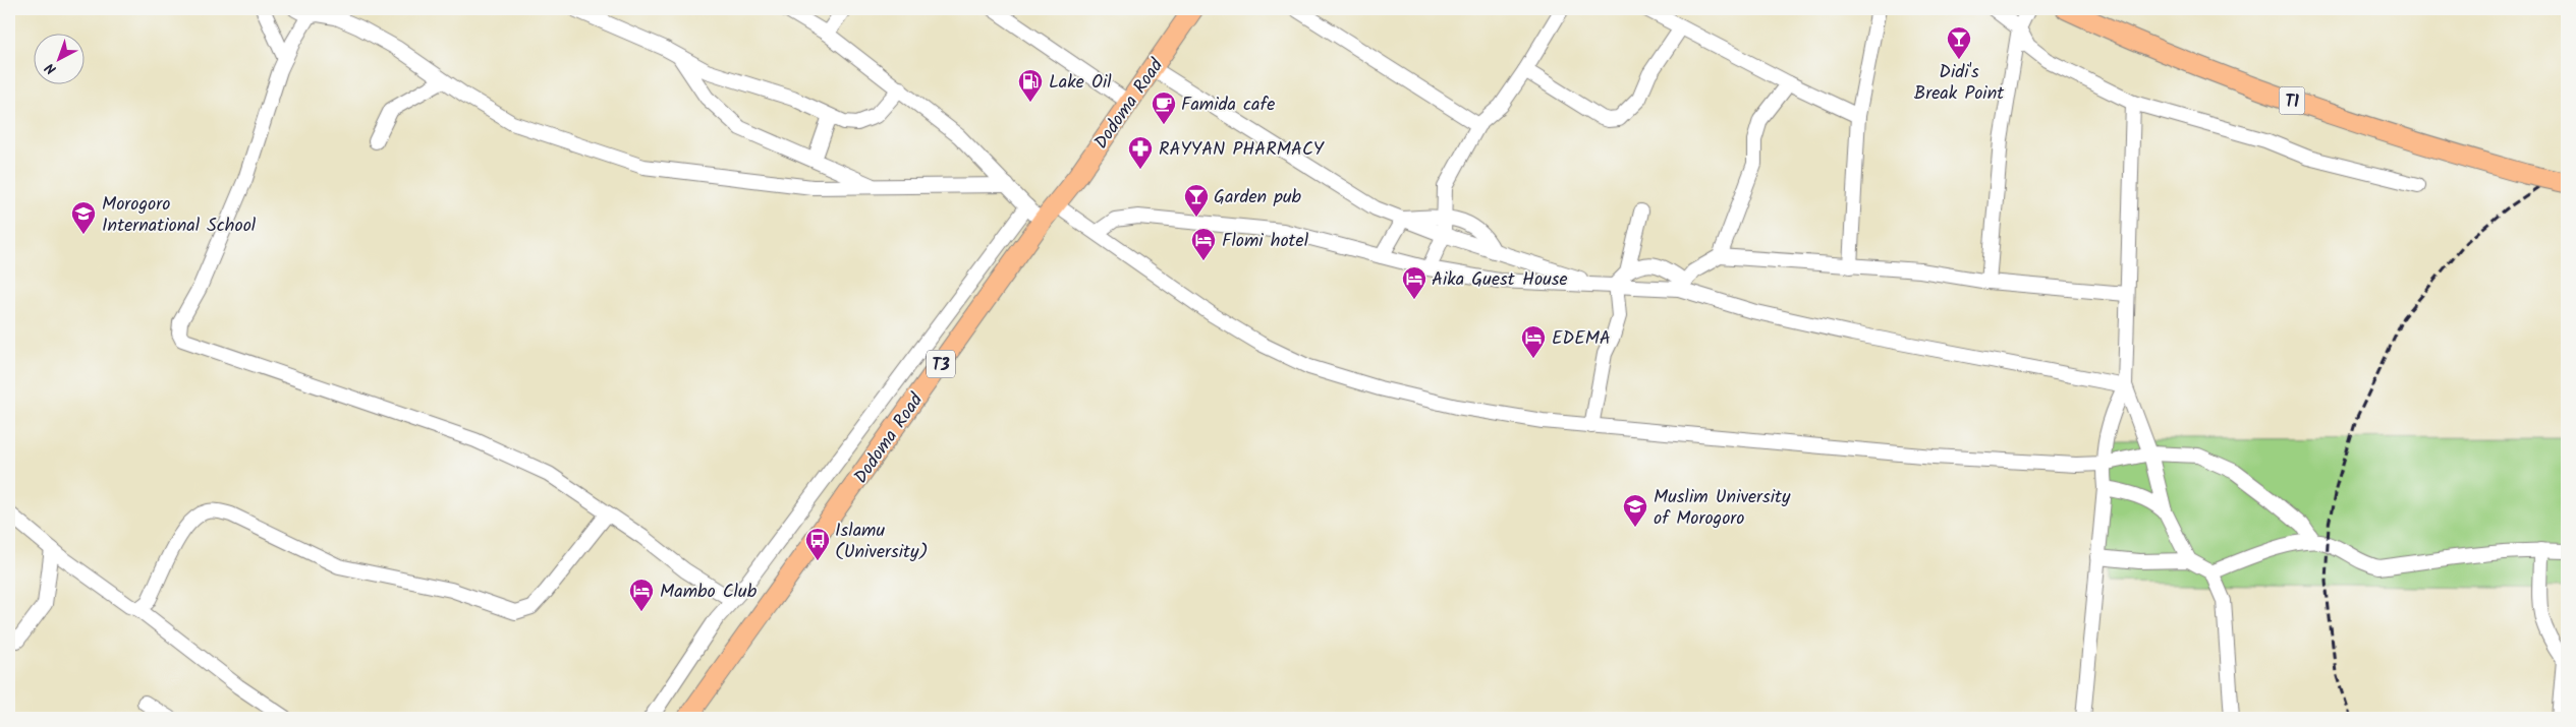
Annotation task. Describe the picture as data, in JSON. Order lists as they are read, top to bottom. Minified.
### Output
{"streets":{"highway":["T1","Dodoma Road","T3"]},"places":{"bar":["Didi's Break Point","Garden pub"],"fuel station":["Lake Oil"],"cafe":["Famida cafe"],"pharmacy":["RAYYAN PHARMACY"],"school or university":["Morogoro International School","Muslim University of Morogoro"],"hotel":["Flomi hotel","Aika Guest House","EDEMA","Mambo Club"],"bus stop":["Islamu (University)"]},"north":"bottom left"}
